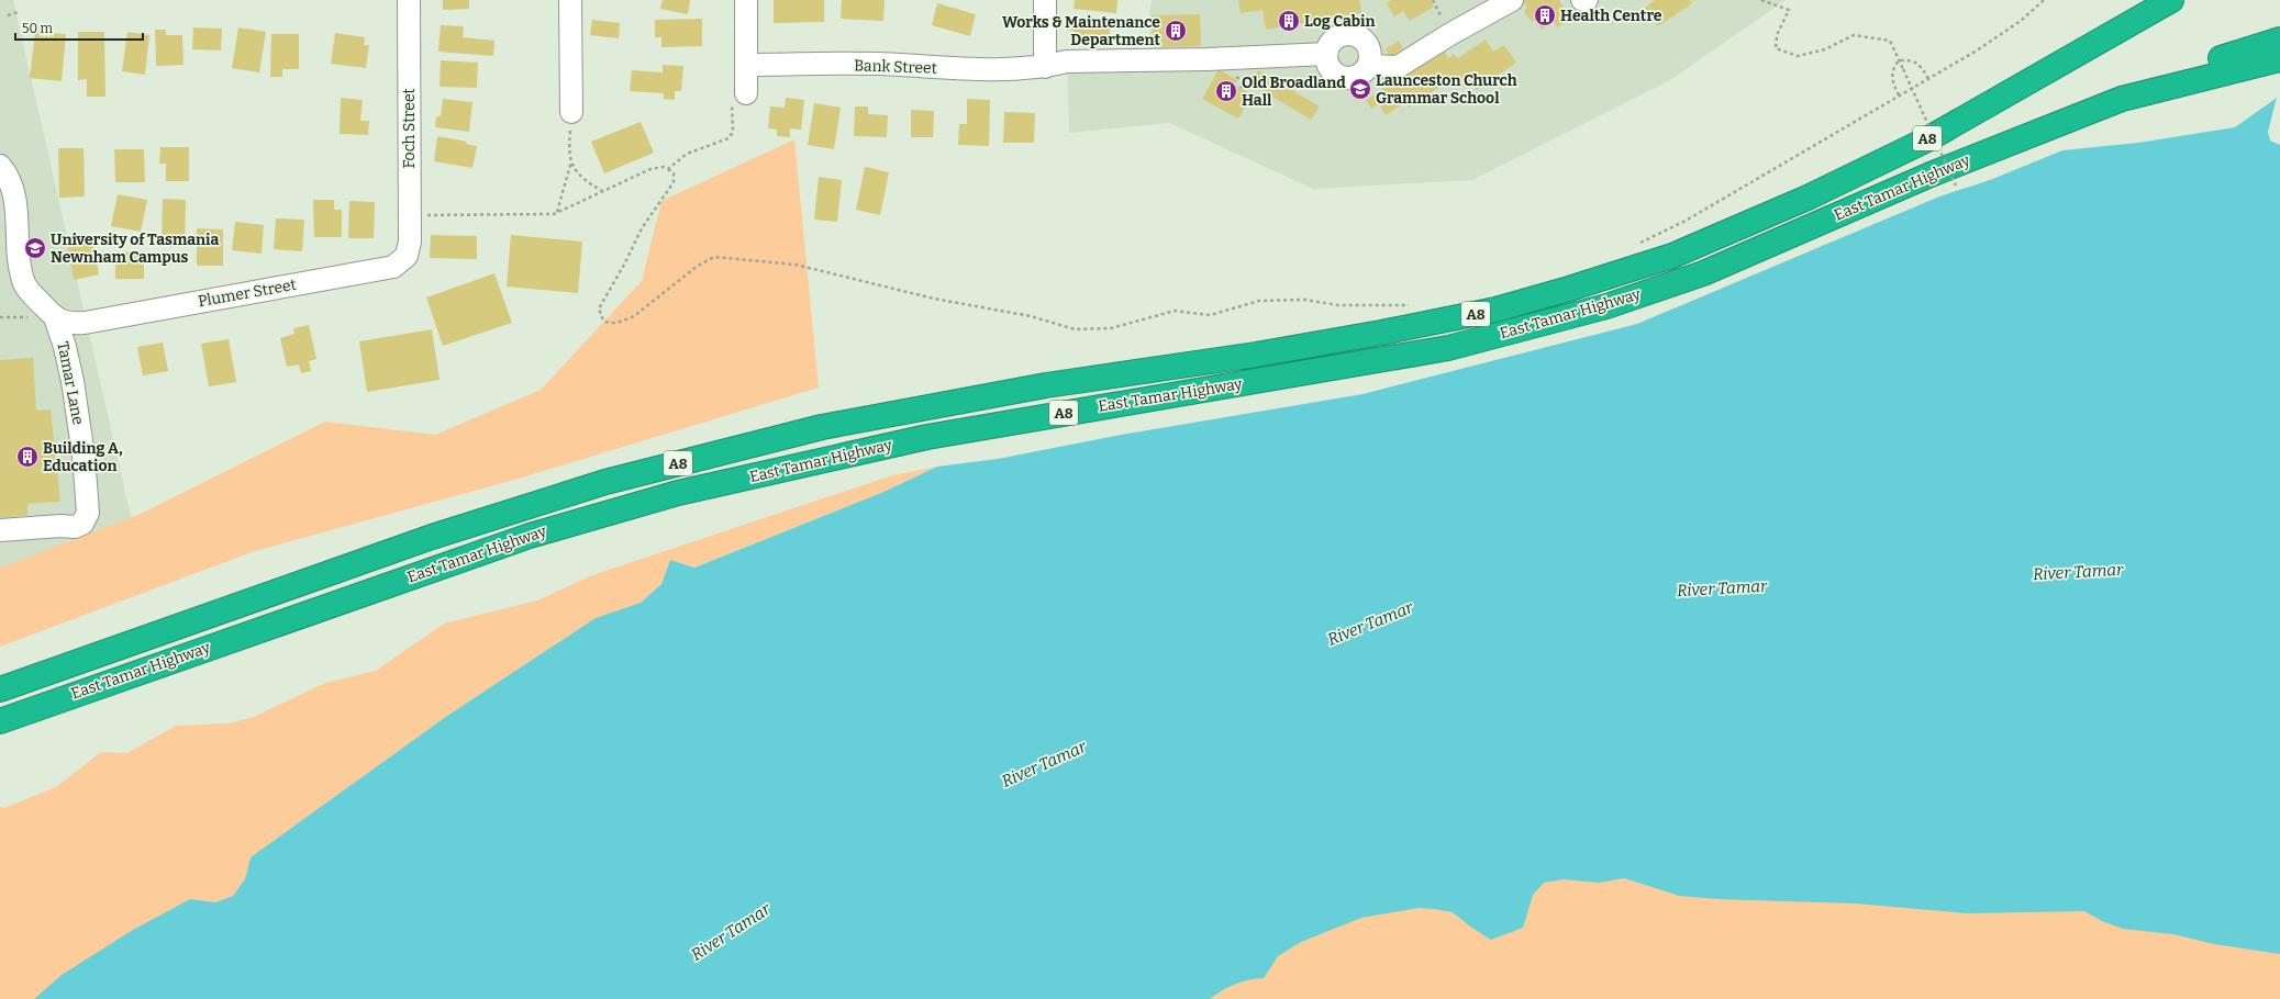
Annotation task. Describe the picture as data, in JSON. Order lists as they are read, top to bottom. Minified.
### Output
{"streets":{"highway":["A8","East Tamar Highway"],"street":["Bank Street","Foch Street","Plumer Street","Tamar Lane"]},"crossings":[["Foch Street","Plumer Street"],["A8","East Tamar Highway"],["Plumer Street","Tamar Lane"]],"water":["River Tamar"],"places":{"building":["Health Centre","Log Cabin","Works & Maintenance Department","Old Broadland Hall","Building A, Education"],"school or university":["Launceston Church Grammar School","University of Tasmania Newnham Campus"]},"scale_bar":"50 m"}
